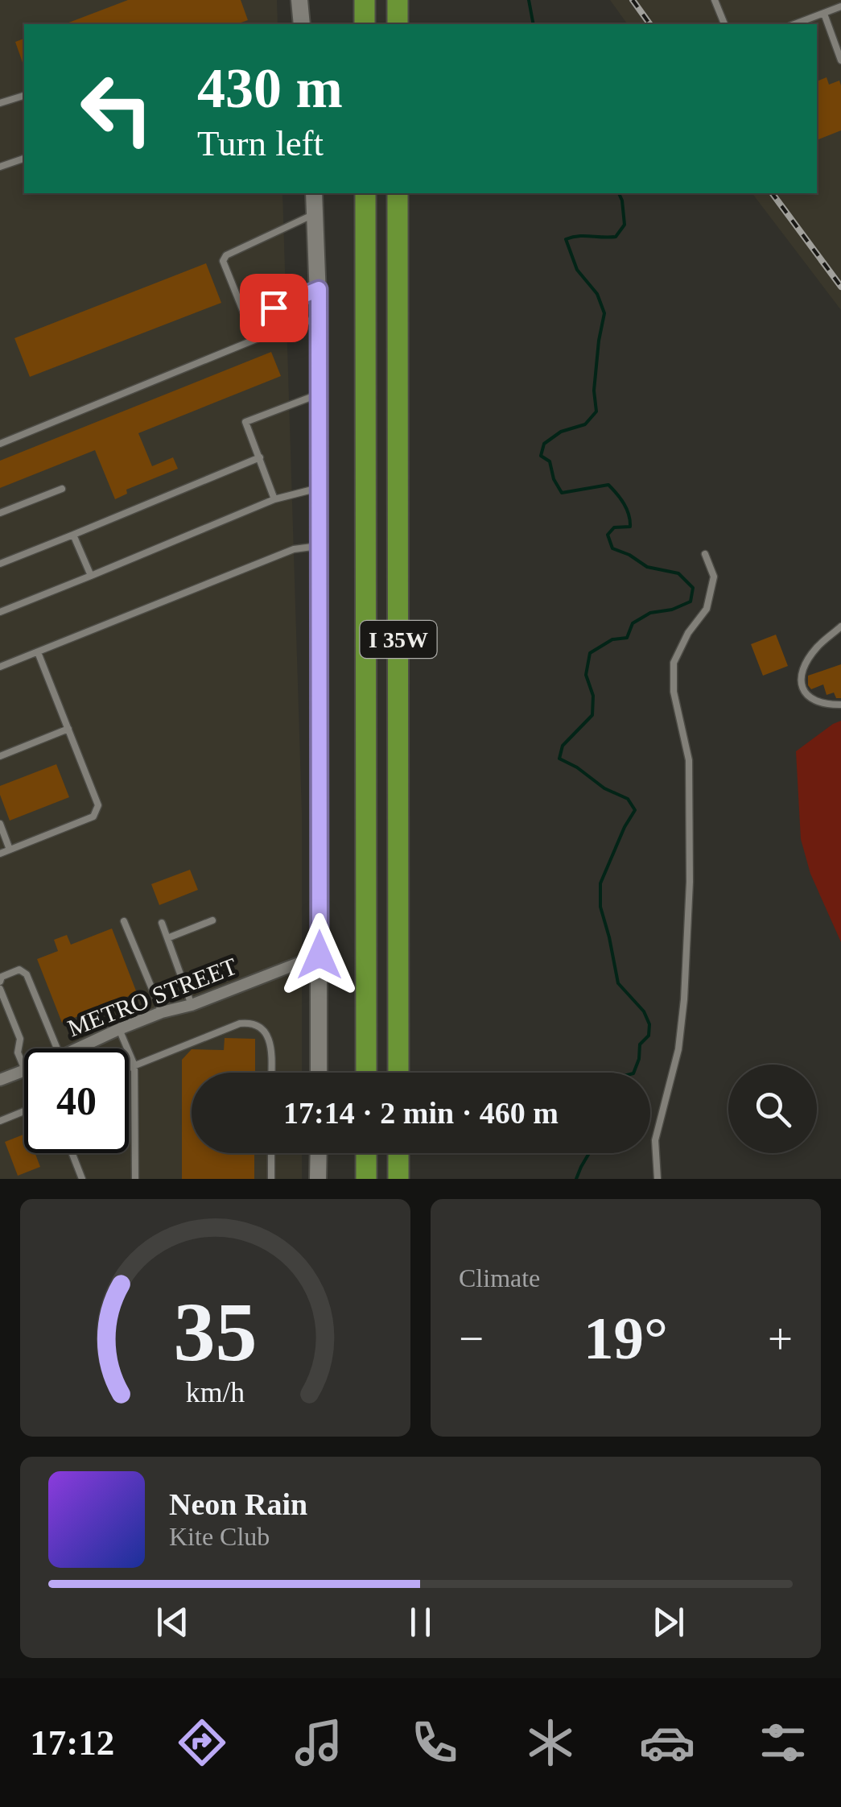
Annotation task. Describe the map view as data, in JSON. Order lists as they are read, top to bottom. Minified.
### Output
{"streets":{"highway":["I 35W"],"street":["METRO STREET"]},"page":{"turn":["430 m","Turn left"],"limit":"40","trip":"17:14 · 2 min · 460 m","tile":"Climate","heat":["−","19°","+"],"song":["Neon Rain","Kite Club"],"tabs":"17:12","gauge":["35","km/h"]}}
